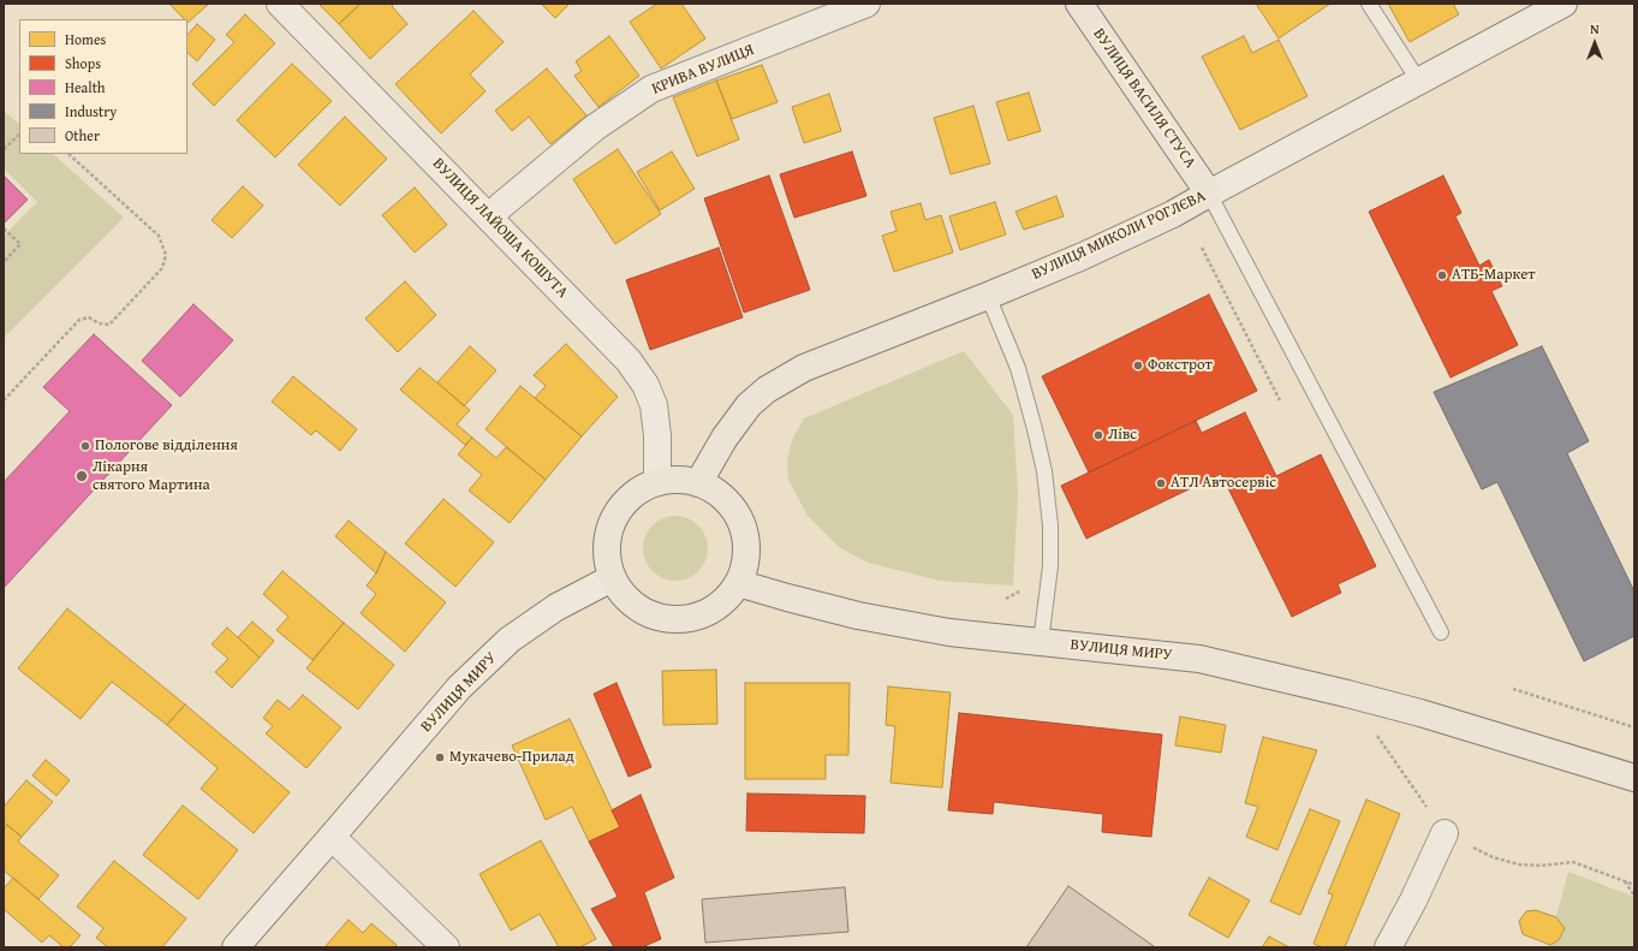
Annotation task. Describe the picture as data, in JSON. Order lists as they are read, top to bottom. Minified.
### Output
{"streets":{"main road":["ВУЛИЦЯ ВАСИЛЯ СТУСА","ВУЛИЦЯ МИКОЛИ РОГЛЄВА","ВУЛИЦЯ МИРУ"],"street":["КРИВА ВУЛИЦЯ","ВУЛИЦЯ ЛАЙОША КОШУТА"]},"crossings":[["КРИВА ВУЛИЦЯ","ВУЛИЦЯ ЛАЙОША КОШУТА"],["ВУЛИЦЯ ВАСИЛЯ СТУСА","ВУЛИЦЯ МИКОЛИ РОГЛЄВА"],["ВУЛИЦЯ ЛАЙОША КОШУТА","ВУЛИЦЯ МИКОЛИ РОГЛЄВА"],["ВУЛИЦЯ ЛАЙОША КОШУТА","ВУЛИЦЯ МИРУ"],["ВУЛИЦЯ МИКОЛИ РОГЛЄВА","ВУЛИЦЯ МИРУ"]],"places":["АТБ-Маркет","Фокстрот","Лівс","Пологове відділення","Лікарня святого Мартина","АТЛ Автосервіс","Мукачево-Прилад"],"legend":["Homes","Shops","Health","Industry","Other"],"north":"top"}
